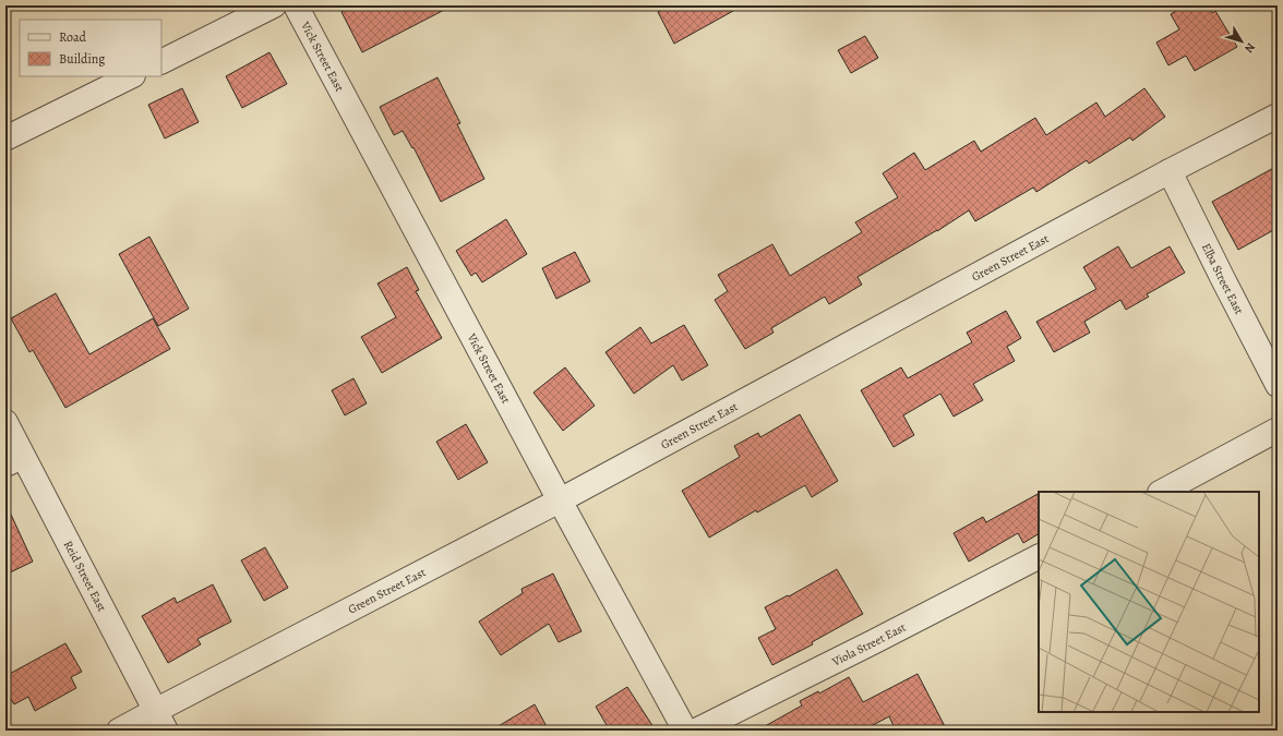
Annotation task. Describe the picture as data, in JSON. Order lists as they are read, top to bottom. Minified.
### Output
{"streets":{"street":["Vick Street East","Green Street East","Elba Street East","Reid Street East","Viola Street East"]},"crossings":[["Vick Street East","Green Street East"],["Green Street East","Elba Street East"],["Green Street East","Reid Street East"]],"legend":["Road","Building"],"north":"bottom right"}
